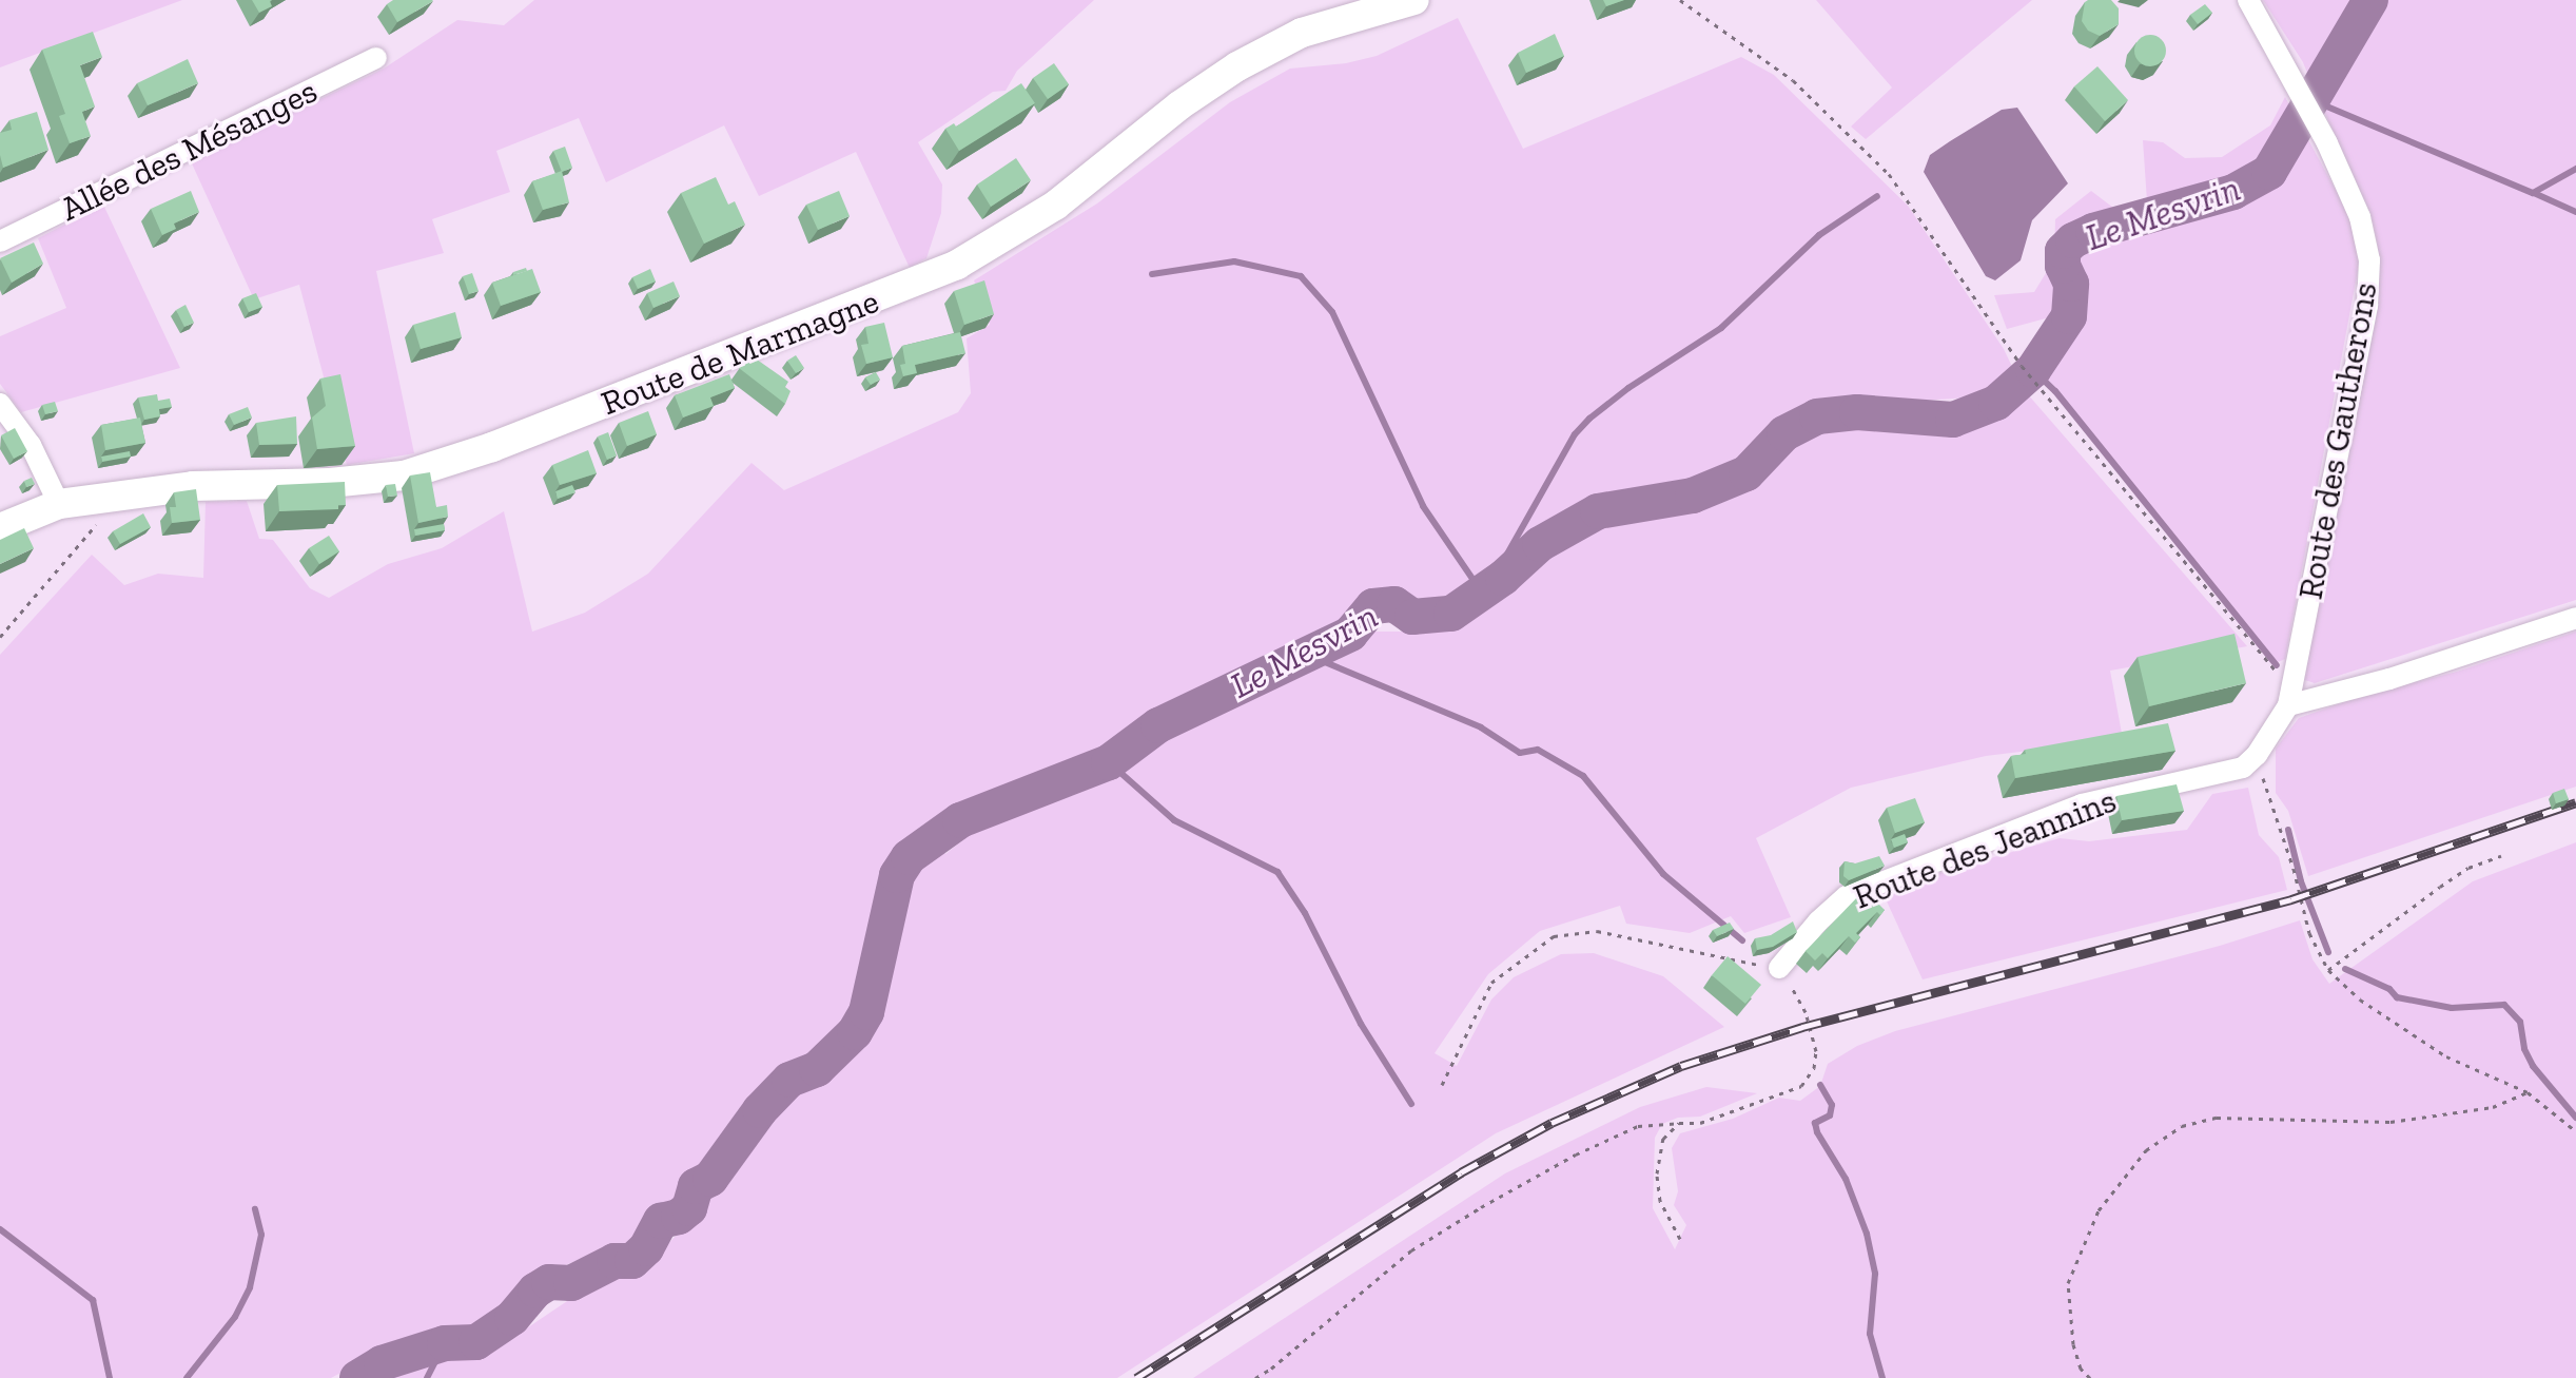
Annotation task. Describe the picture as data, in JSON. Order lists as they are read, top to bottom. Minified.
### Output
{"streets":{"main road":["Route de Marmagne"],"street":["Allée des Mésanges","Route des Gautherons","Route des Jeannins"]},"water":["Le Mesvrin"]}
